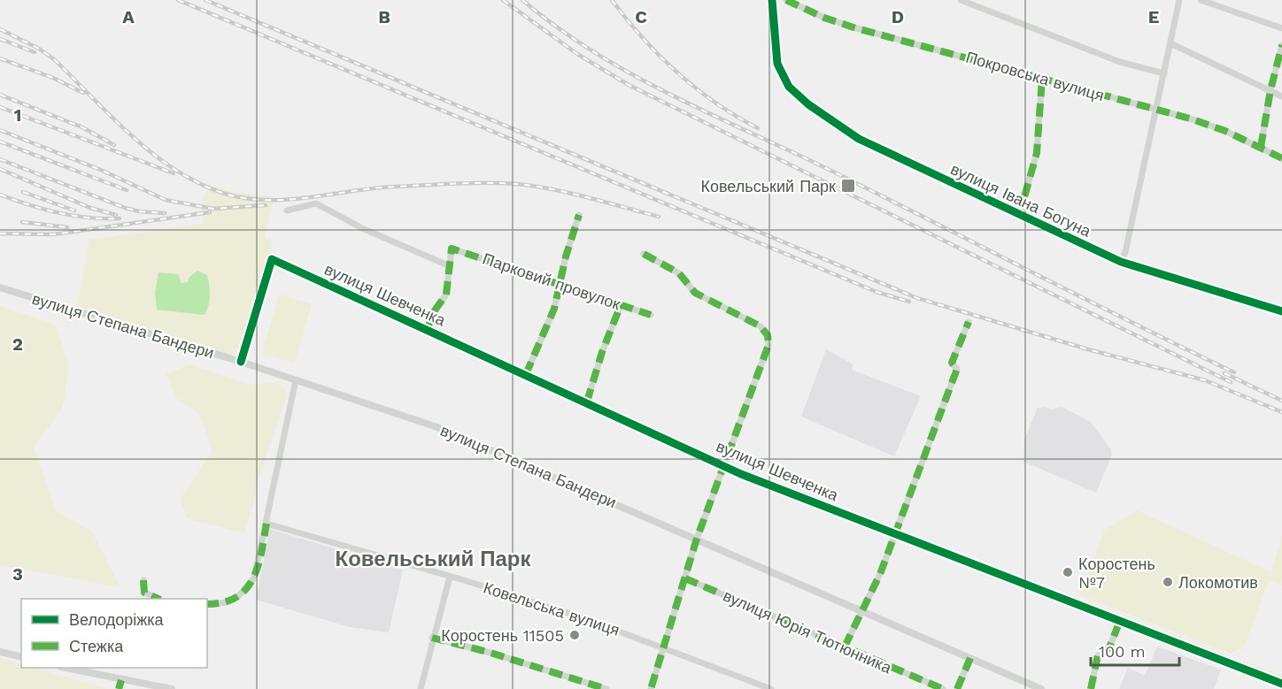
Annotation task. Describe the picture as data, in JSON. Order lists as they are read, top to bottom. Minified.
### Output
{"streets":{"street":["Покровська вулиця","вулиця Івана Богуна","Парковий провулок","вулиця Шевченка","вулиця Степана Бандери","Ковельська вулиця","вулиця Юрія Тютюнника"]},"crossings":[["вулиця Шевченка","вулиця Степана Бандери"]],"districts":["Ковельський Парк"],"places":{"transit":["Ковельський Парк"],"other":["Коростень №7","Локомотив","Коростень 11505"]},"legend":["Велодоріжка","Стежка"],"scale_bar":"100 m","grid":{"columns":["A","B","C","D","E"],"rows":["1","2","3"]}}
